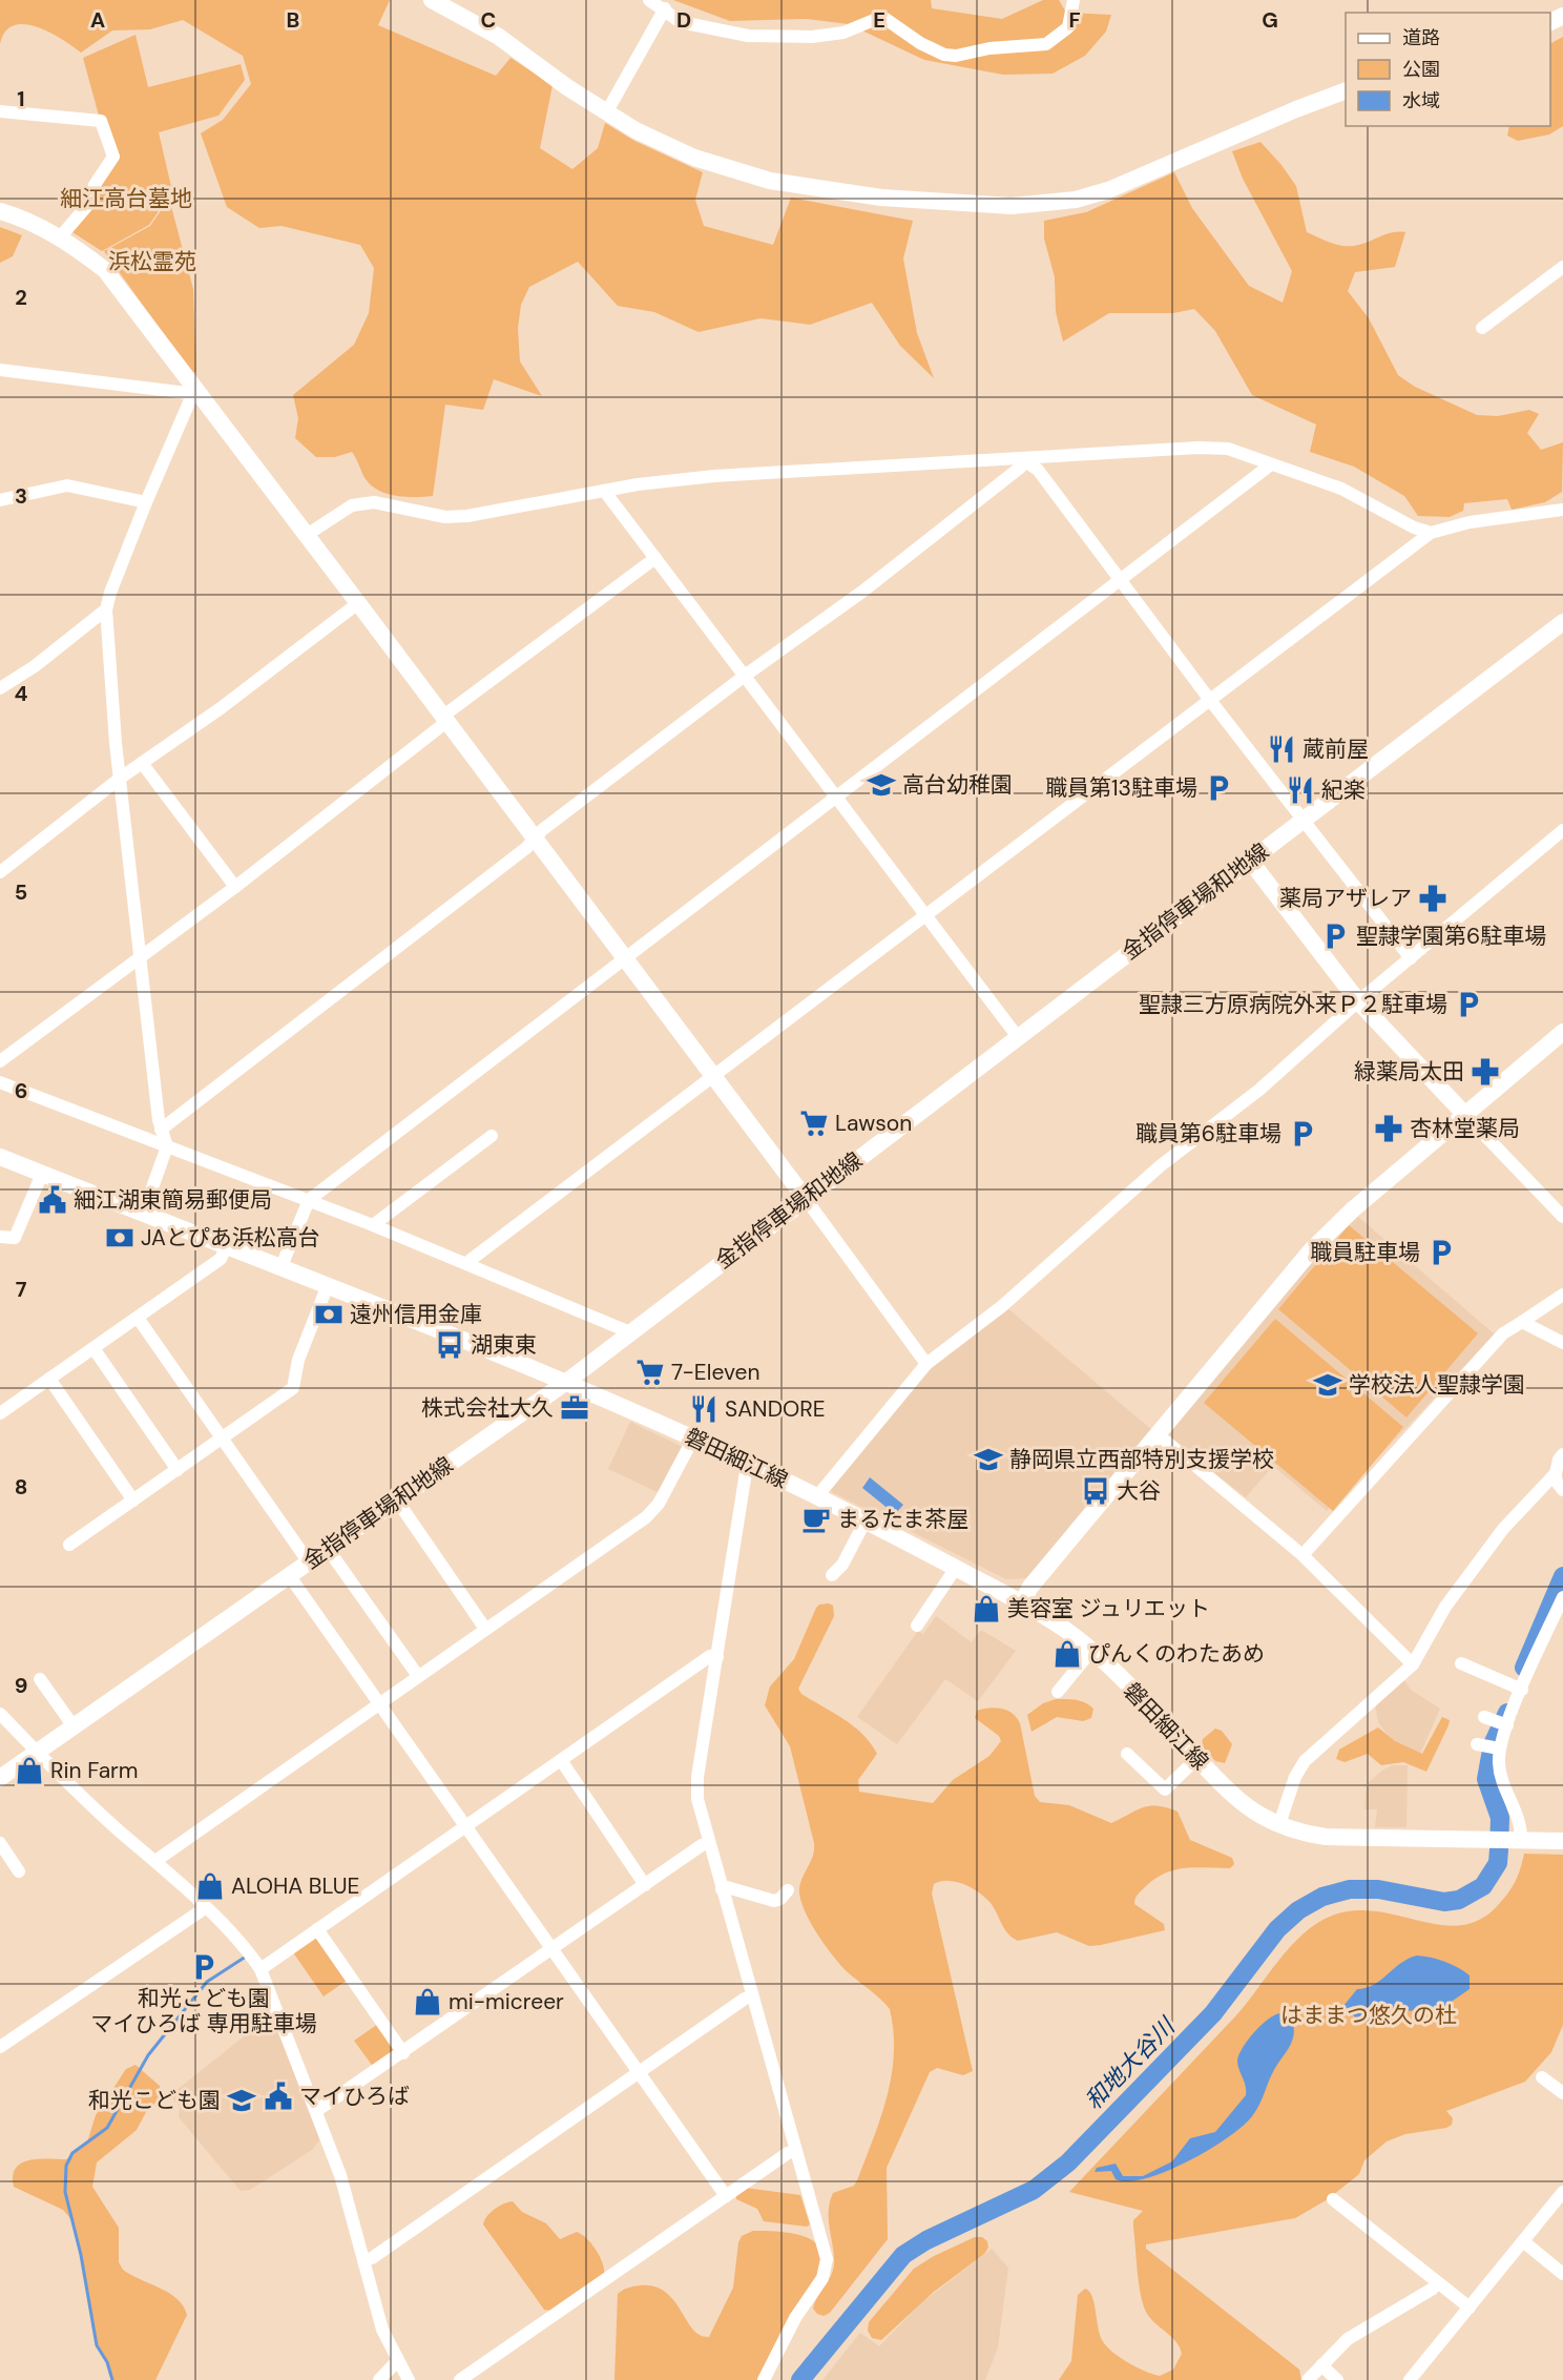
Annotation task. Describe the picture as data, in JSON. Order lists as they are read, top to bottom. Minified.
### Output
{"streets":{"main road":["金指停車場和地線","磐田細江線"]},"crossings":[["金指停車場和地線","磐田細江線"]],"water":["和地大谷川"],"parks":["細江高台墓地","浜松霊苑","はままつ悠久の杜"],"places":{"restaurant":["蔵前屋","紀楽","SANDORE"],"school or university":["高台幼稚園","学校法人聖隷学園","静岡県立西部特別支援学校","和光こども園"],"parking":["職員第13駐車場","聖隷学園第6駐車場","聖隷三方原病院外来Ｐ２駐車場","職員第6駐車場","職員駐車場","和光こども園 マイひろば 専用駐車場"],"pharmacy":["薬局アザレア","緑薬局太田","杏林堂薬局"],"supermarket":["Lawson","7-Eleven"],"public building":["細江湖東簡易郵便局","マイひろば"],"bank":["JAとぴあ浜松高台","遠州信用金庫"],"bus stop":["湖東東","大谷"],"office":["株式会社大久"],"cafe":["まるたま茶屋"],"shop":["美容室 ジュリエット","ぴんくのわたあめ","Rin Farm","ALOHA BLUE","mi-micreer"]},"legend":["道路","公園","水域"],"grid":{"columns":["A","B","C","D","E","F","G"],"rows":["1","2","3","4","5","6","7","8","9"]}}
